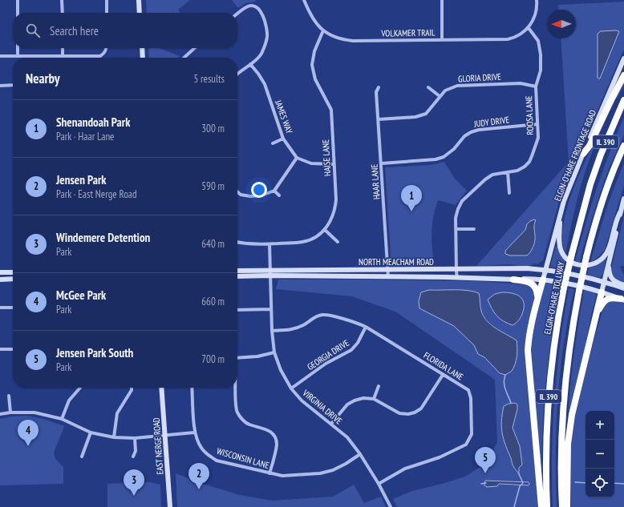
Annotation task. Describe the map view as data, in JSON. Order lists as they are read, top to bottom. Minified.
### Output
{"streets":{"highway":["IL 390","ELGIN-O'HARE TOLLWAY"],"main road":["ELGIN-O'HARE FRONTAGE ROAD","NORTH MEACHAM ROAD","EAST NERGE ROAD"],"street":["VOLKAMER TRAIL","GLORIA DRIVE","ROOSA LANE","JAMES WAY","JUDY DRIVE","HAISE LANE","HAAR LANE","GEORGIA DRIVE","FLORIDA LANE","VIRGINIA DRIVE","WISCONSIN LANE"]},"crossings":[["VOLKAMER TRAIL","ROOSA LANE"],["VOLKAMER TRAIL","HAISE LANE"],["GLORIA DRIVE","ROOSA LANE"],["GLORIA DRIVE","HAAR LANE"],["ROOSA LANE","JUDY DRIVE"],["ROOSA LANE","NORTH MEACHAM ROAD"],["JUDY DRIVE","HAAR LANE"],["ELGIN-O'HARE FRONTAGE ROAD","NORTH MEACHAM ROAD"],["HAISE LANE","VIRGINIA DRIVE"],["HAAR LANE","NORTH MEACHAM ROAD"],["NORTH MEACHAM ROAD","VIRGINIA DRIVE"],["GEORGIA DRIVE","FLORIDA LANE"],["GEORGIA DRIVE","VIRGINIA DRIVE"],["FLORIDA LANE","VIRGINIA DRIVE"],["VIRGINIA DRIVE","WISCONSIN LANE"]],"north":"left","page":{"search":"Search here","heading":["Nearby","5 results"],"list":[{"mark":"1","name":"Shenandoah Park","note":"Park · Haar Lane","value":"300 m"},{"mark":"2","name":"Jensen Park","note":"Park · East Nerge Road","value":"590 m"},{"mark":"3","name":"Windemere Detention","note":"Park","value":"640 m"},{"mark":"4","name":"McGee Park","note":"Park","value":"660 m"},{"mark":"5","name":"Jensen Park South","note":"Park","value":"700 m"}],"pins":["1","4","5","2","3"],"map_buttons":["+","−"]}}
